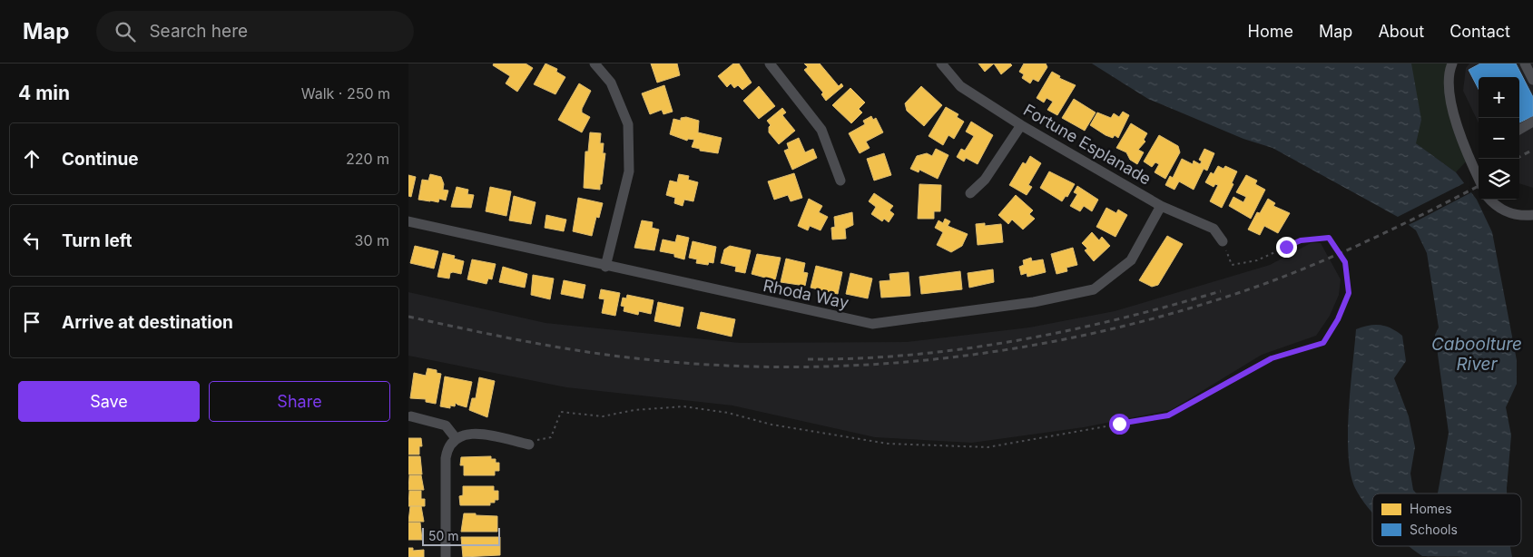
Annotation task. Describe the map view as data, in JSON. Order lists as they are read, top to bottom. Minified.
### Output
{"streets":{"street":["Fortune Esplanade","Rhoda Way"]},"crossings":[["Fortune Esplanade","Rhoda Way"]],"water":["Caboolture River"],"legend":["Homes","Schools"],"scale_bar":"50 m","page":{"header":"Map","search":"Search here","nav":["Home","Map","About","Contact"],"heading":["4 min","Walk · 250 m"],"map_buttons":["+","−"],"list":[["Continue","220 m"],["Turn left","30 m"],"Arrive at destination"],"buttons":["Save","Share"],"scale":"50 m"}}
